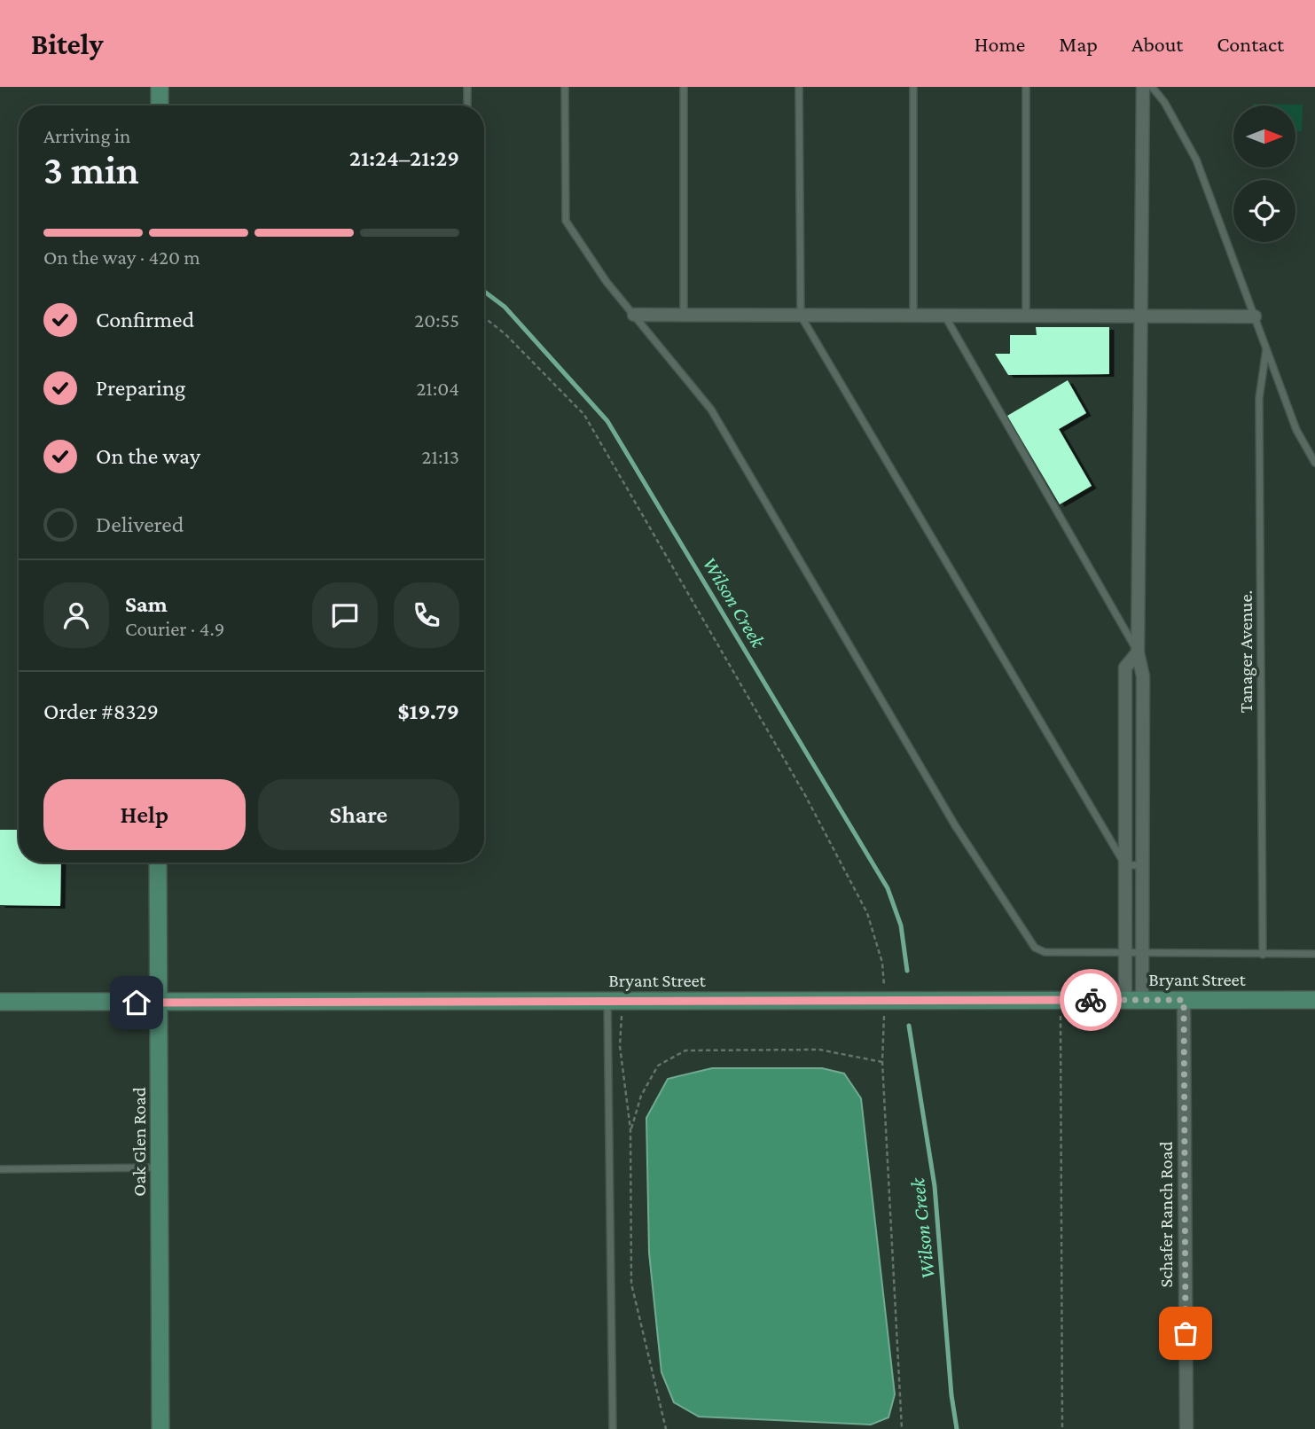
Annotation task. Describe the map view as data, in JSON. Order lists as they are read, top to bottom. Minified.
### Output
{"streets":{"main road":["Bryant Street","Oak Glen Road"],"street":["Schafer Ranch Road"],"lane":["Tanager Avenue."]},"crossings":[["Bryant Street","Oak Glen Road"],["Bryant Street","Schafer Ranch Road"]],"water":["Wilson Creek"],"north":"right","page":{"header":"Bitely","nav":["Home","Map","About","Contact"],"heading":["3 min","Arriving in","21:24–21:29"],"panel":["Sam","Courier · 4.9","Order #8329","$19.79"],"bar":"On the way · 420 m","list":[["Confirmed","20:55"],["Preparing","21:04"],["On the way","21:13"],"Delivered"],"buttons":["Help","Share"]}}
